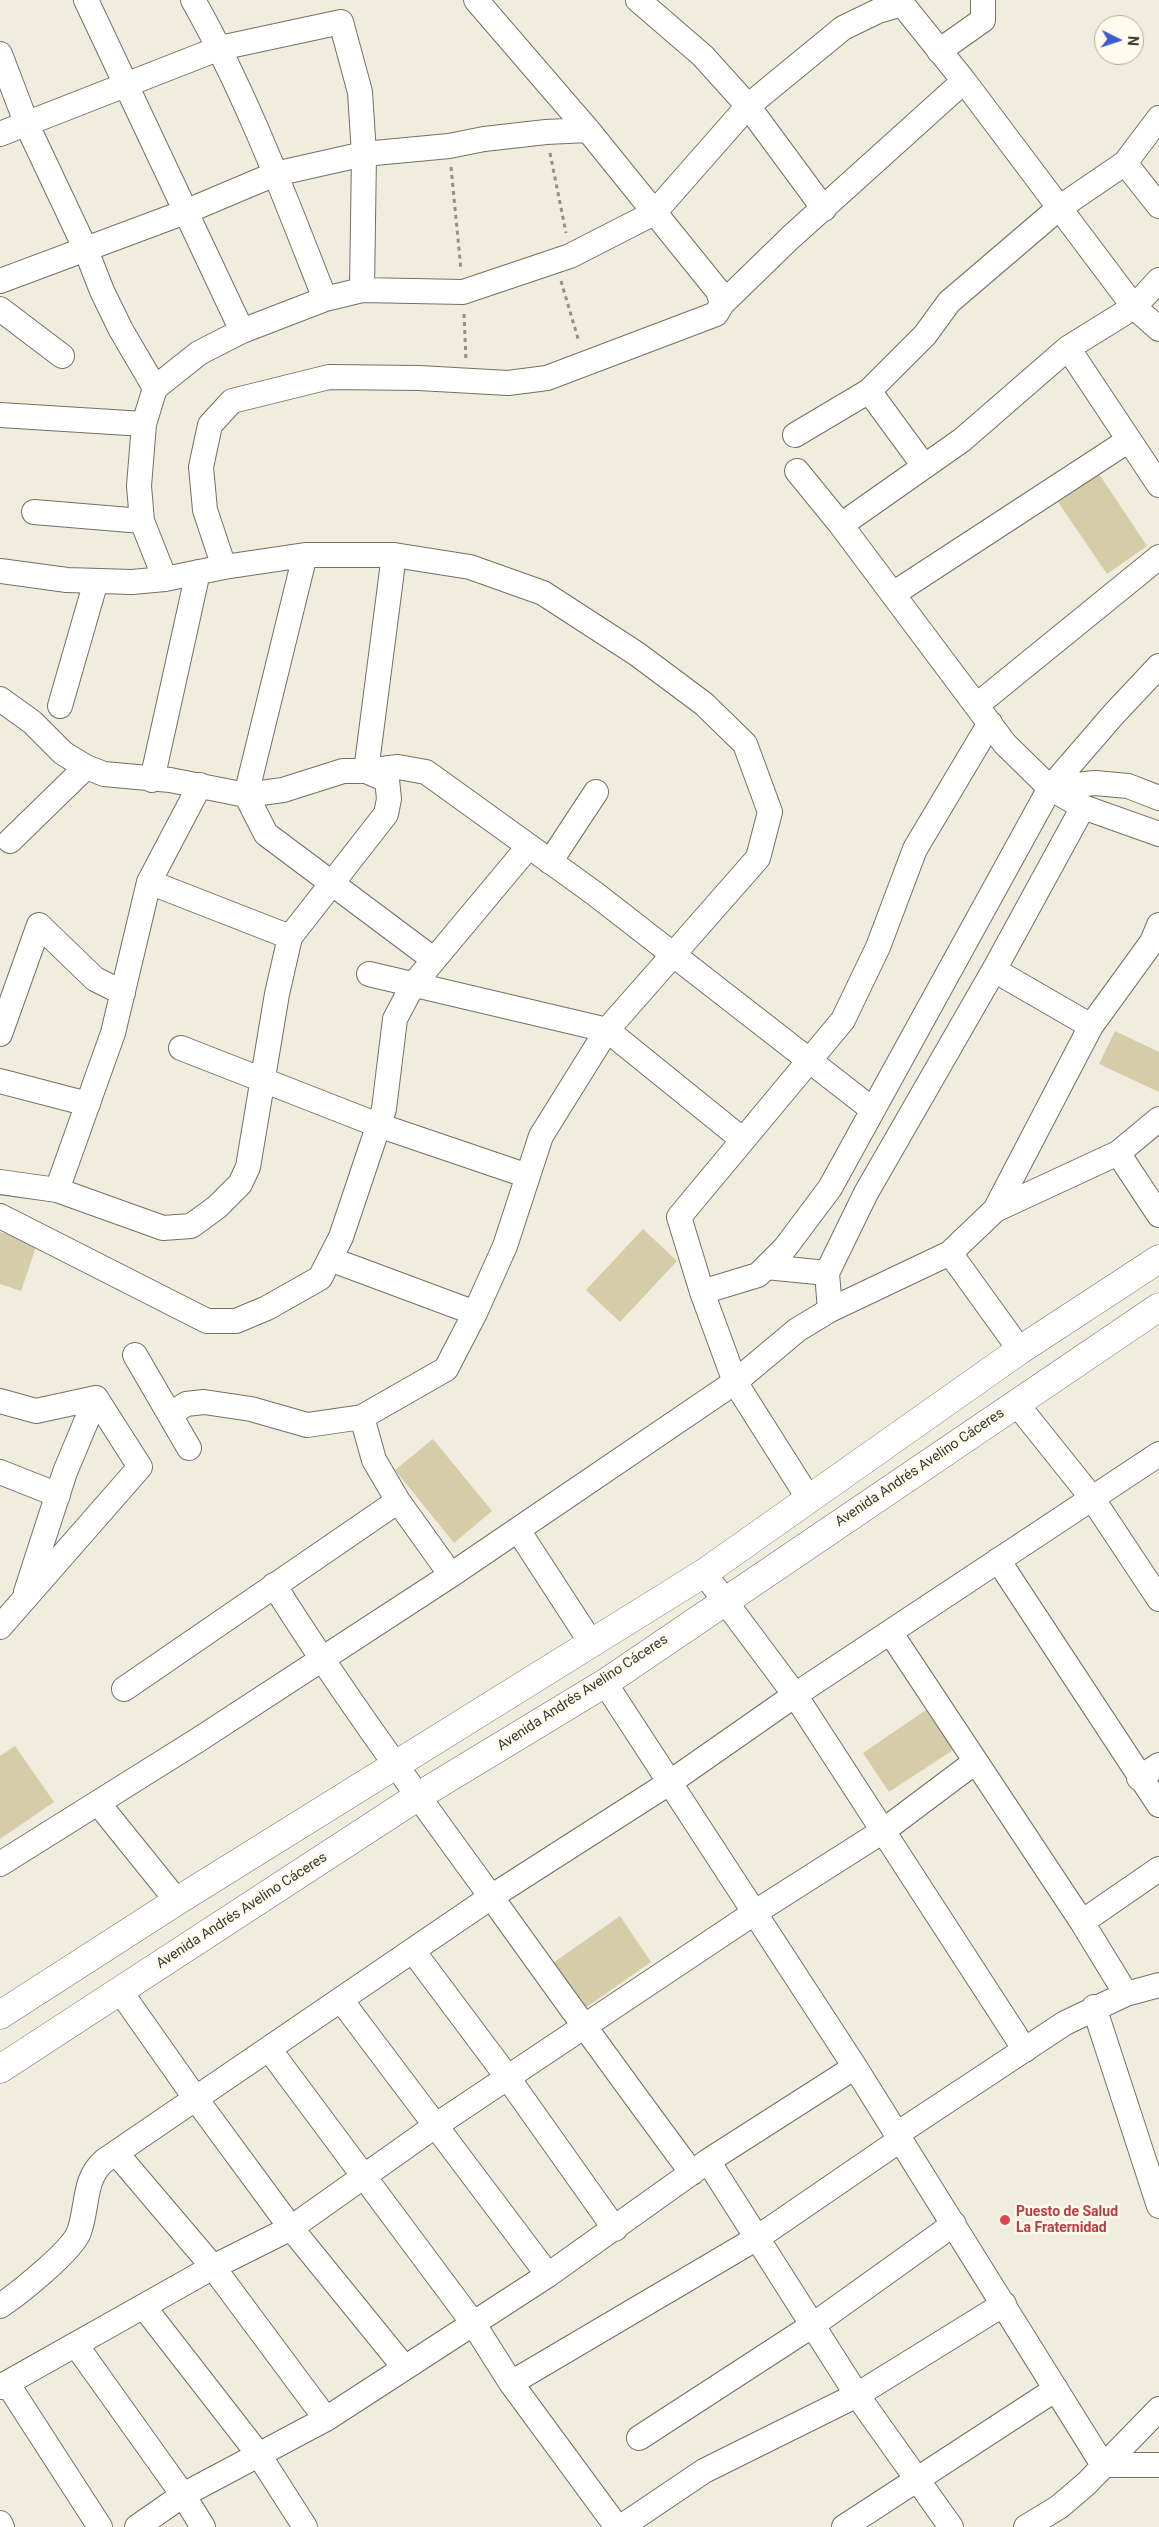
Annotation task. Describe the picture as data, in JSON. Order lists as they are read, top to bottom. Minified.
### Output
{"streets":{"street":["Avenida Andrés Avelino Cáceres"]},"places":["Puesto de Salud La Fraternidad"],"north":"right"}
